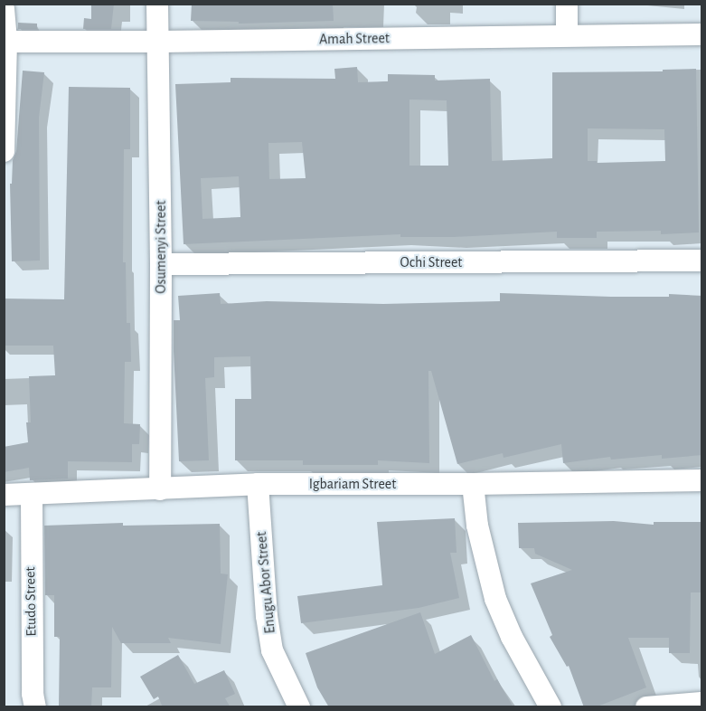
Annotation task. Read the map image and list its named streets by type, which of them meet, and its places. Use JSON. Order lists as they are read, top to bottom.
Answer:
{
  "streets": {
    "street": [
      "Amah Street",
      "Osumenyi Street",
      "Ochi Street",
      "Igbariam Street",
      "Enugu Abor Street",
      "Etudo Street"
    ]
  },
  "crossings": [
    ["Amah Street", "Osumenyi Street"],
    ["Osumenyi Street", "Ochi Street"],
    ["Osumenyi Street", "Igbariam Street"],
    ["Igbariam Street", "Enugu Abor Street"],
    ["Igbariam Street", "Etudo Street"]
  ]
}
